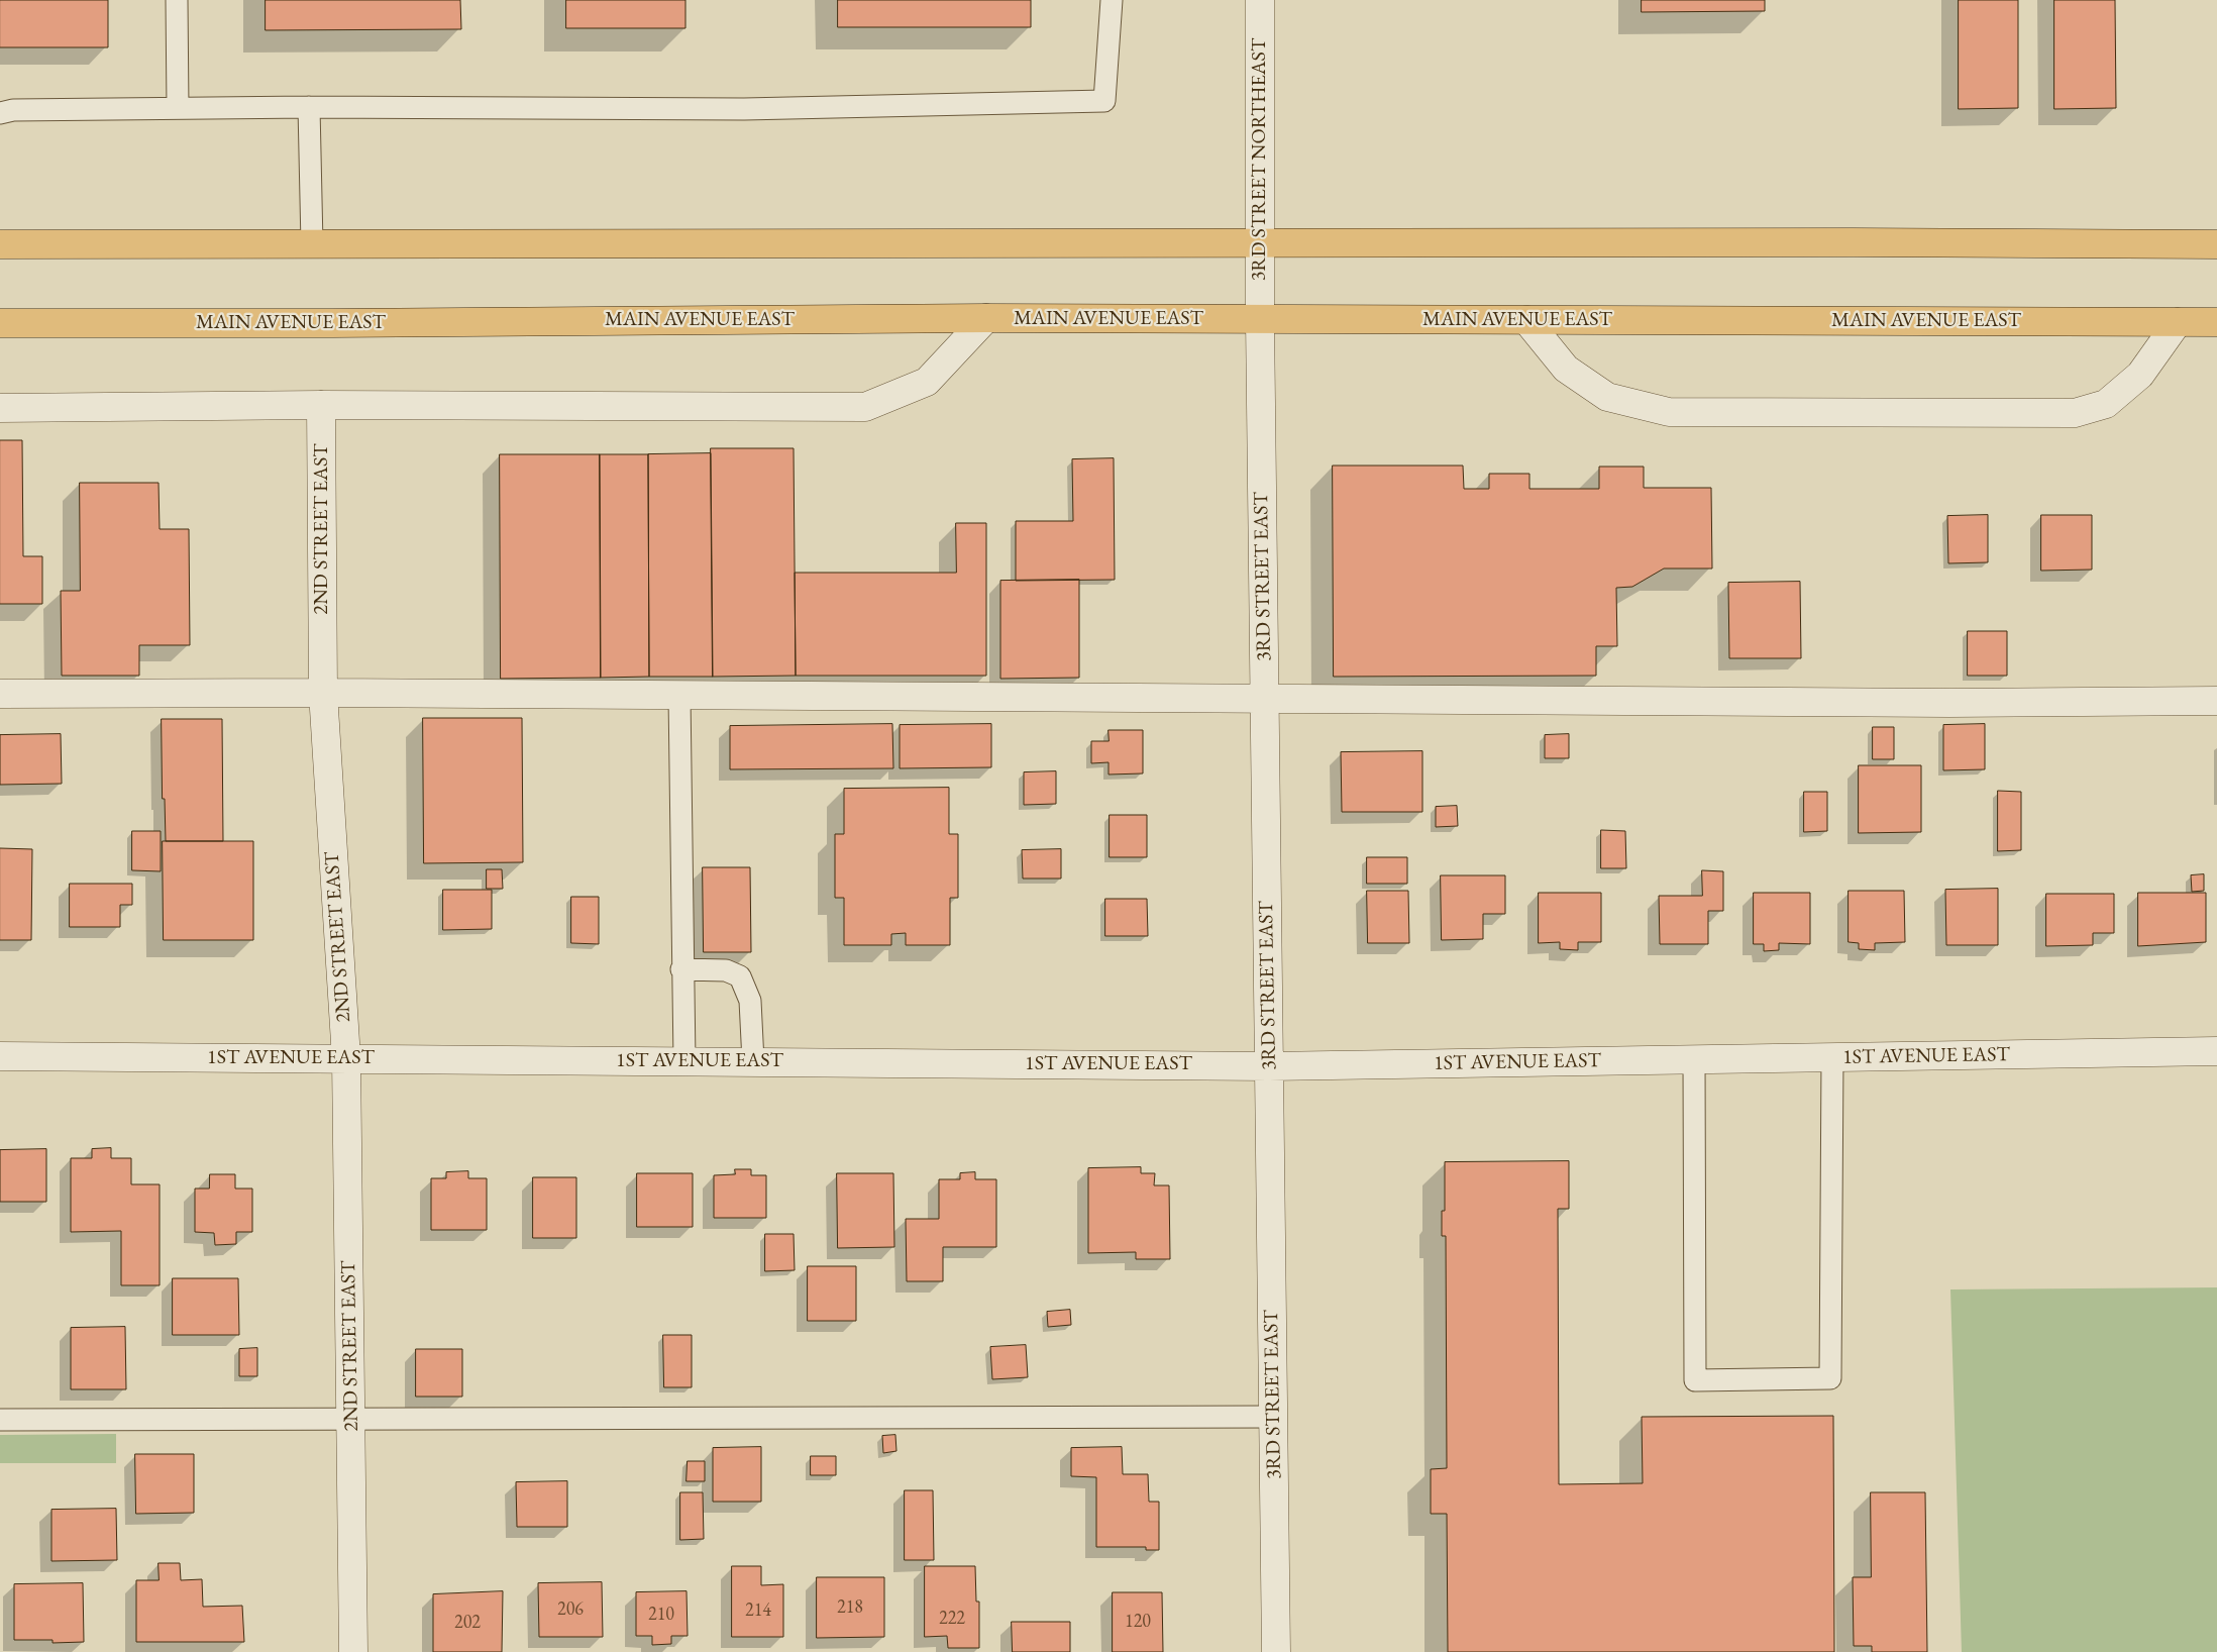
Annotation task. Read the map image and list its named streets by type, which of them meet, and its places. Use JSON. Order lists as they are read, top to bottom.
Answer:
{
  "streets": {
    "main road": ["MAIN AVENUE EAST"],
    "street": [
      "3RD STREET NORTHEAST",
      "2ND STREET EAST",
      "3RD STREET EAST",
      "1ST AVENUE EAST"
    ]
  },
  "crossings": [
    ["3RD STREET NORTHEAST", "MAIN AVENUE EAST"],
    ["3RD STREET NORTHEAST", "3RD STREET EAST"],
    ["MAIN AVENUE EAST", "3RD STREET EAST"],
    ["2ND STREET EAST", "1ST AVENUE EAST"],
    ["3RD STREET EAST", "1ST AVENUE EAST"]
  ],
  "house_numbers": [
    "218",
    "206",
    "214",
    "210",
    "222",
    "120",
    "202"
  ]
}
